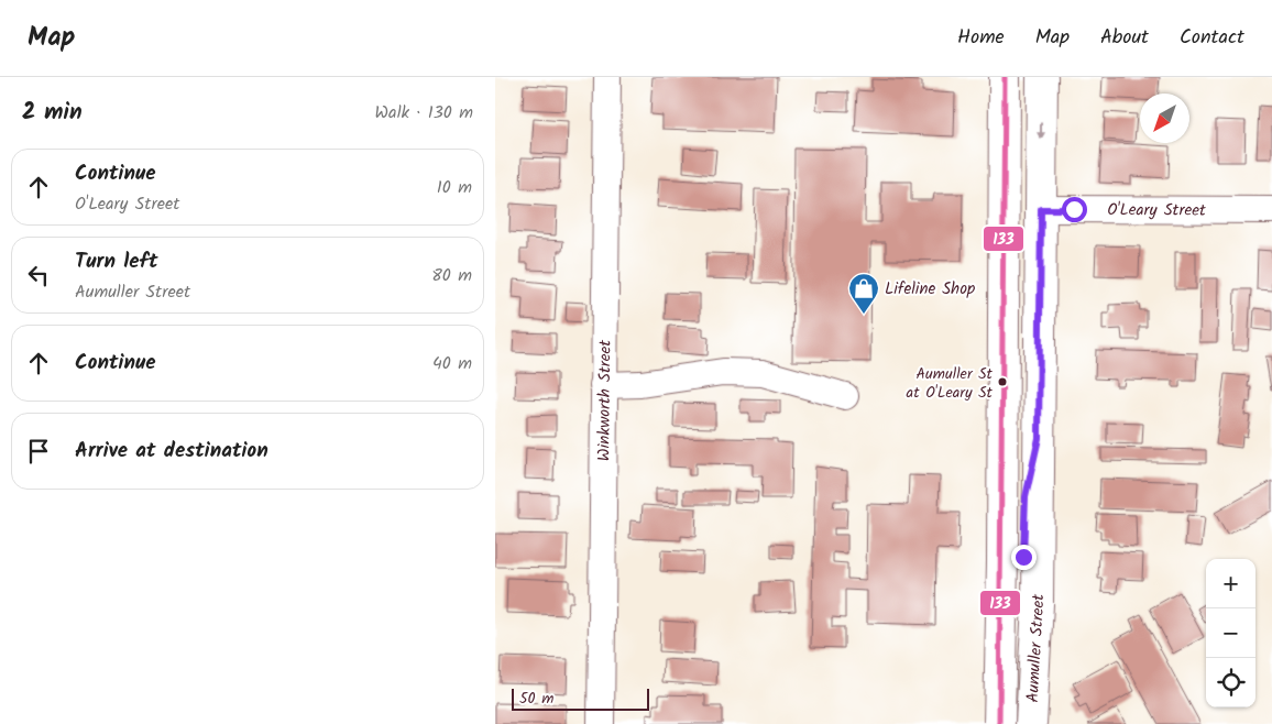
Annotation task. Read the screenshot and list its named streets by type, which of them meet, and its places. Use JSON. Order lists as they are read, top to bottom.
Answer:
{
  "streets": {
    "main road": ["Aumuller Street"],
    "street": ["O'Leary Street", "Winkworth Street"]
  },
  "crossings": [
    ["O'Leary Street", "Aumuller Street"]
  ],
  "places": {
    "shop": ["Lifeline Shop"],
    "other": ["Aumuller St at O'Leary St"]
  },
  "lines": ["transit line 133"],
  "scale_bar": "50 m",
  "north": "bottom left",
  "page": {
    "header": "Map",
    "nav": [
      "Home",
      "Map",
      "About",
      "Contact"
    ],
    "heading": ["2 min", "Walk · 130 m"],
    "list": [
      ["Continue", "O'Leary Street", "10 m"],
      ["Turn left", "Aumuller Street", "80 m"],
      ["Continue", "40 m"],
      "Arrive at destination"
    ],
    "map_buttons": ["+", "−"],
    "scale": "50 m"
  }
}
